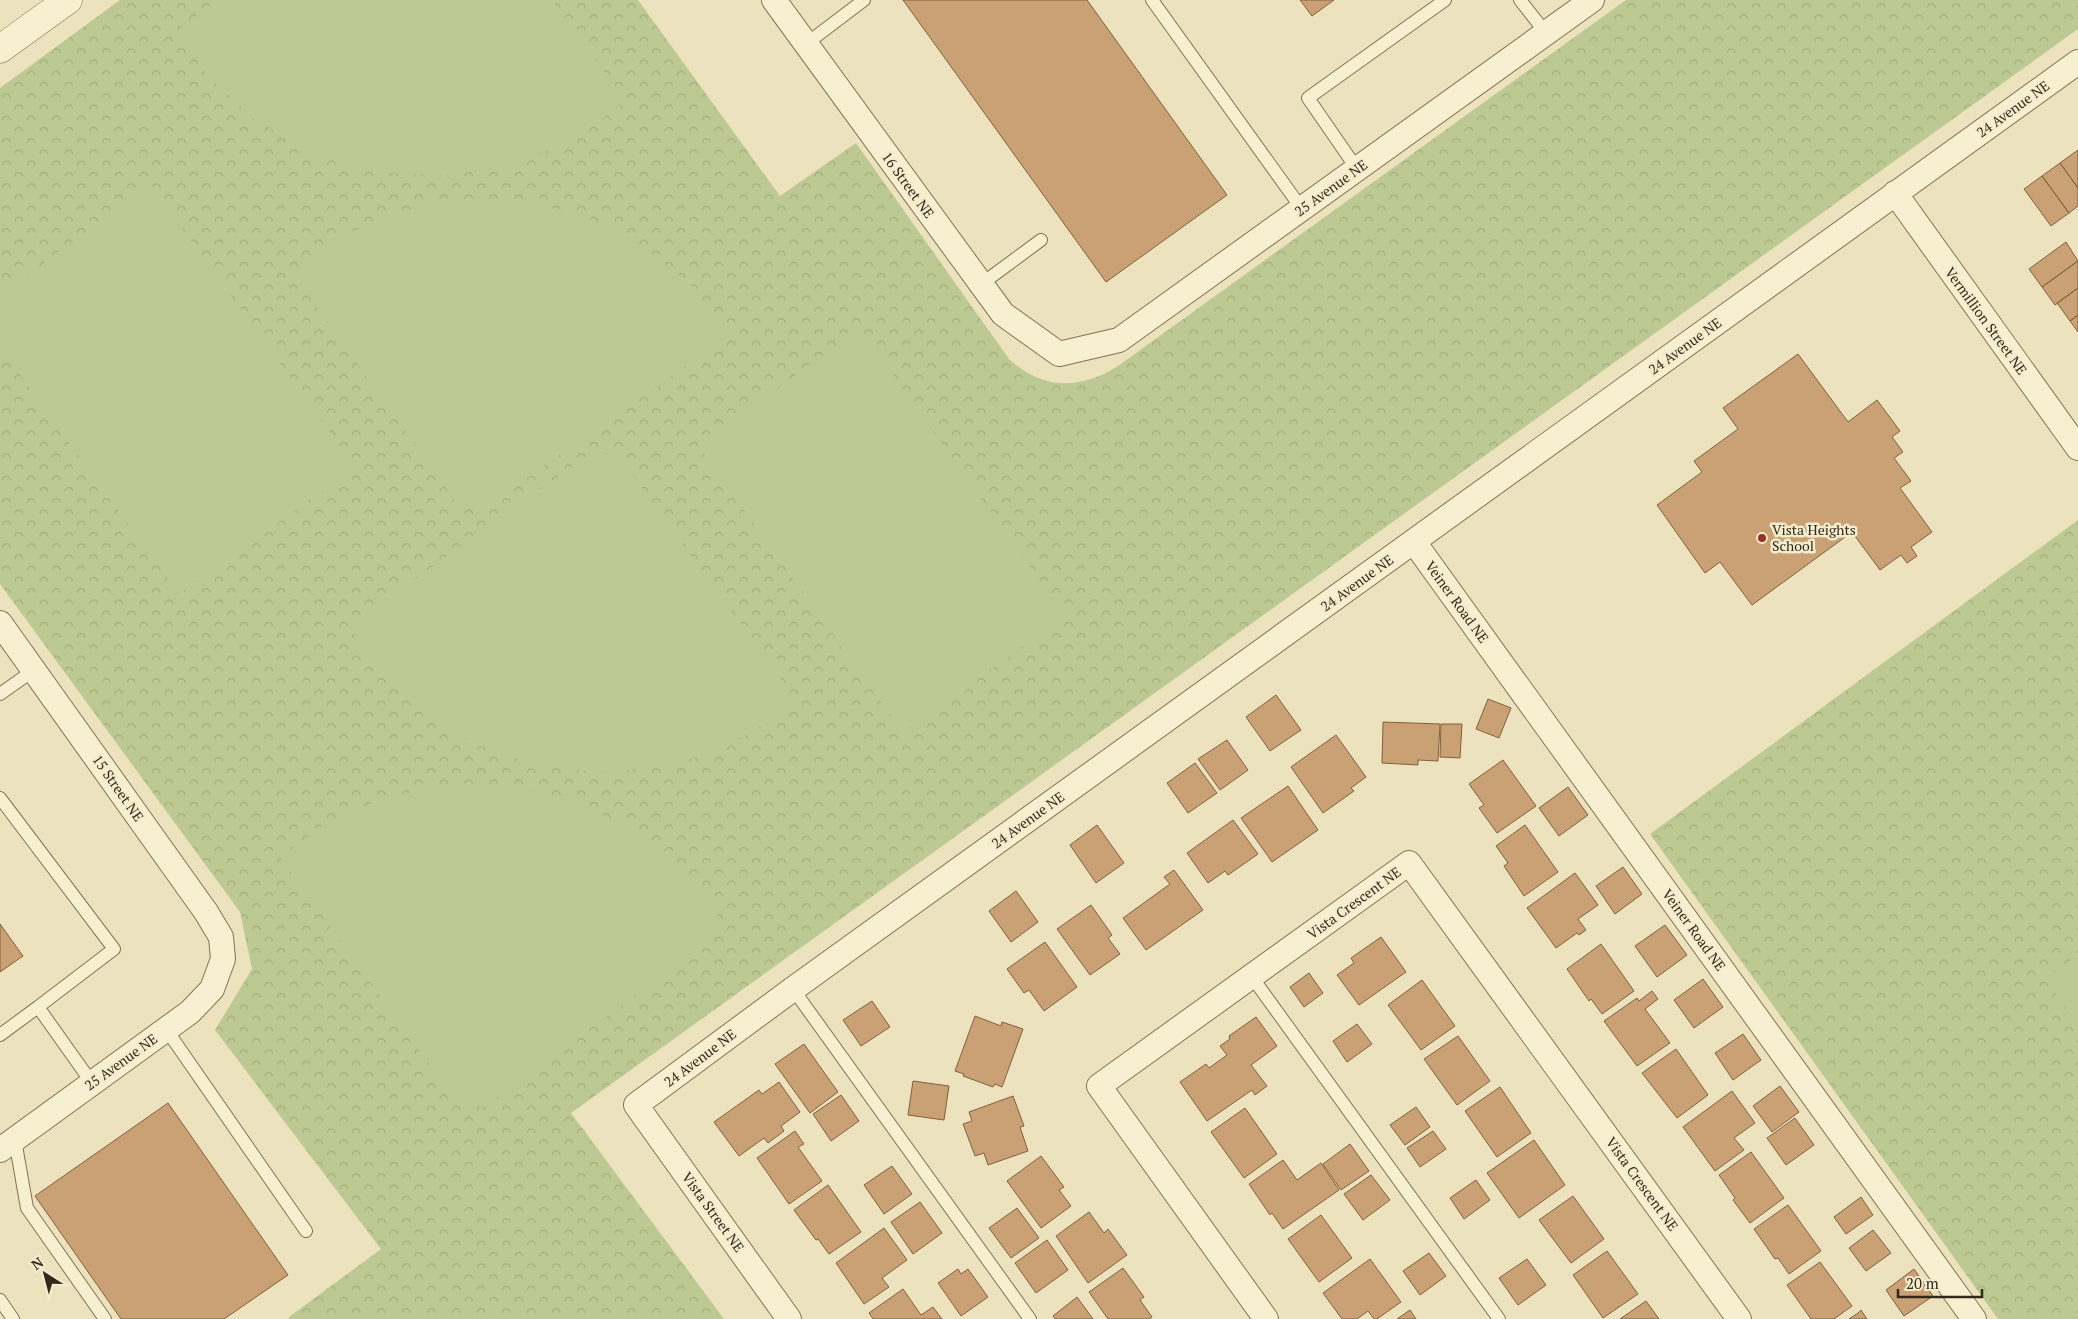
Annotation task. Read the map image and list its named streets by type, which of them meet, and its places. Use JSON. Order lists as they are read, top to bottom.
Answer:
{
  "streets": {
    "street": [
      "24 Avenue NE",
      "16 Street NE",
      "25 Avenue NE",
      "Vermillion Street NE",
      "Veiner Road NE",
      "15 Street NE",
      "Vista Crescent NE",
      "Vista Street NE"
    ]
  },
  "crossings": [
    ["24 Avenue NE", "Vermillion Street NE"],
    ["24 Avenue NE", "Veiner Road NE"],
    ["24 Avenue NE", "Vista Street NE"],
    ["16 Street NE", "25 Avenue NE"],
    ["25 Avenue NE", "15 Street NE"]
  ],
  "places": ["Vista Heights School"],
  "scale_bar": "20 m",
  "north": "top left"
}
